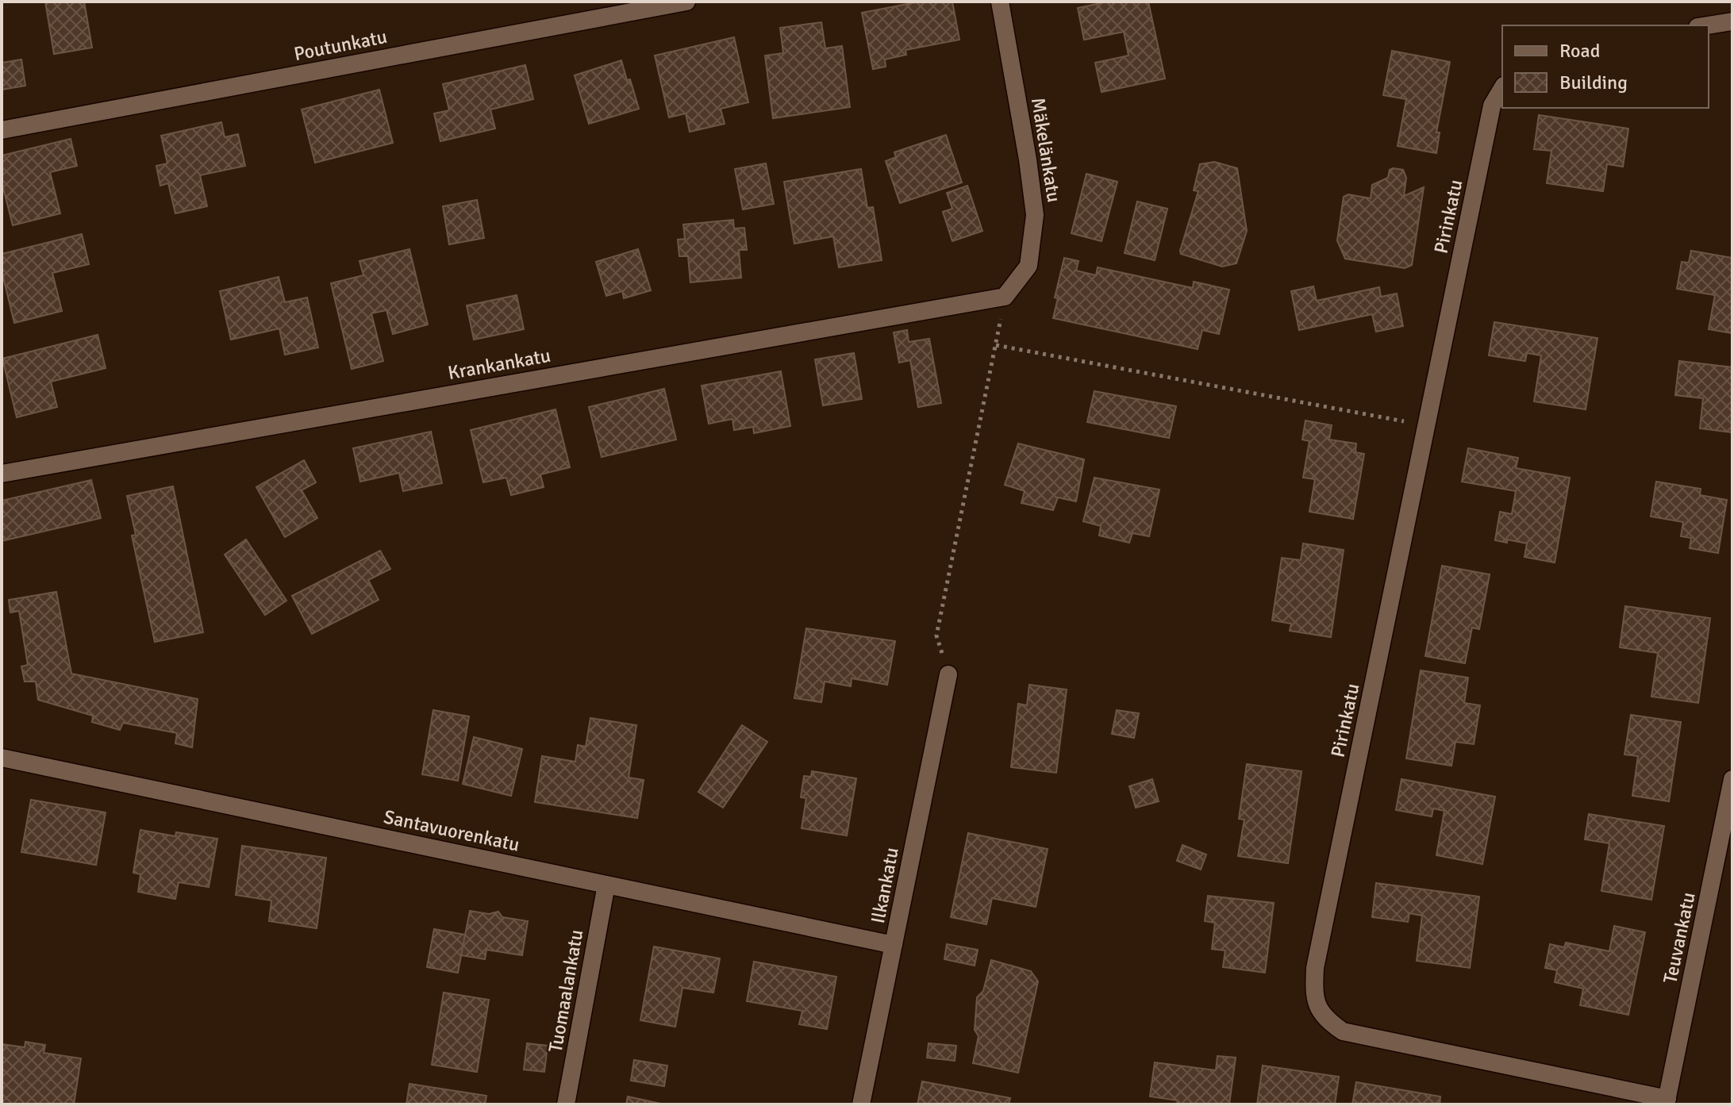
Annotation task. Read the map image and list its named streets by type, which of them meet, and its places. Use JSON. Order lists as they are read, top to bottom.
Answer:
{
  "streets": {
    "street": [
      "Poutunkatu",
      "Mäkelänkatu",
      "Pirinkatu",
      "Krankankatu",
      "Santavuorenkatu",
      "Ilkankatu",
      "Teuvankatu",
      "Tuomaalankatu"
    ]
  },
  "crossings": [
    ["Mäkelänkatu", "Krankankatu"],
    ["Pirinkatu", "Teuvankatu"],
    ["Santavuorenkatu", "Ilkankatu"],
    ["Santavuorenkatu", "Tuomaalankatu"]
  ],
  "legend": ["Road", "Building"]
}
